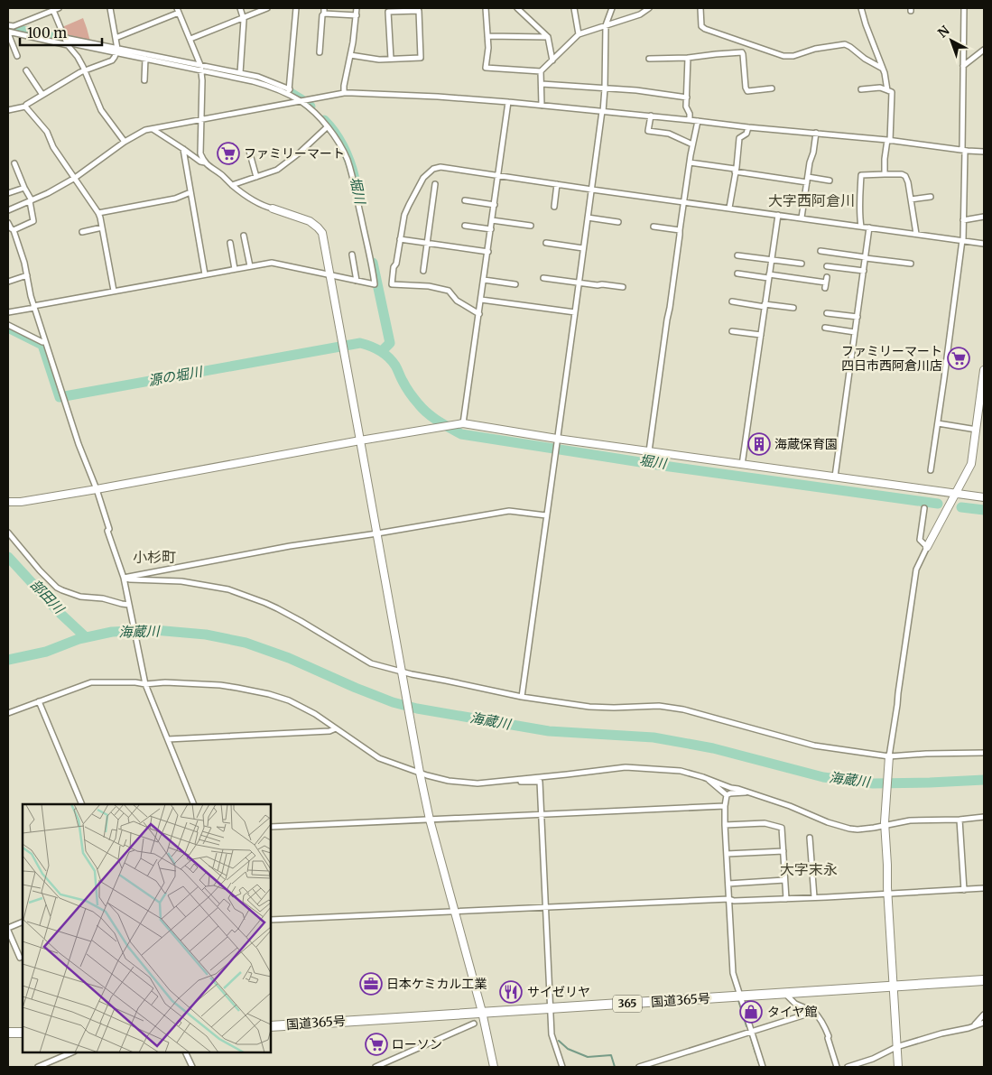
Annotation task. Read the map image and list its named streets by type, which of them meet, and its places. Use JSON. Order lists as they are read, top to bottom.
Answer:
{
  "streets": {
    "highway": ["国道365号", "365"]
  },
  "districts": ["大字西阿倉川", "小杉町", "大字末永"],
  "water": [
    "堀川",
    "源の堀川",
    "部田川",
    "海蔵川"
  ],
  "places": {
    "supermarket": ["ファミリーマート", "ファミリーマート 四日市西阿倉川店", "ローソン"],
    "building": ["海蔵保育園"],
    "office": ["日本ケミカル工業"],
    "restaurant": ["サイゼリヤ"],
    "shop": ["タイヤ館"]
  },
  "scale_bar": "100 m",
  "north": "top left"
}
